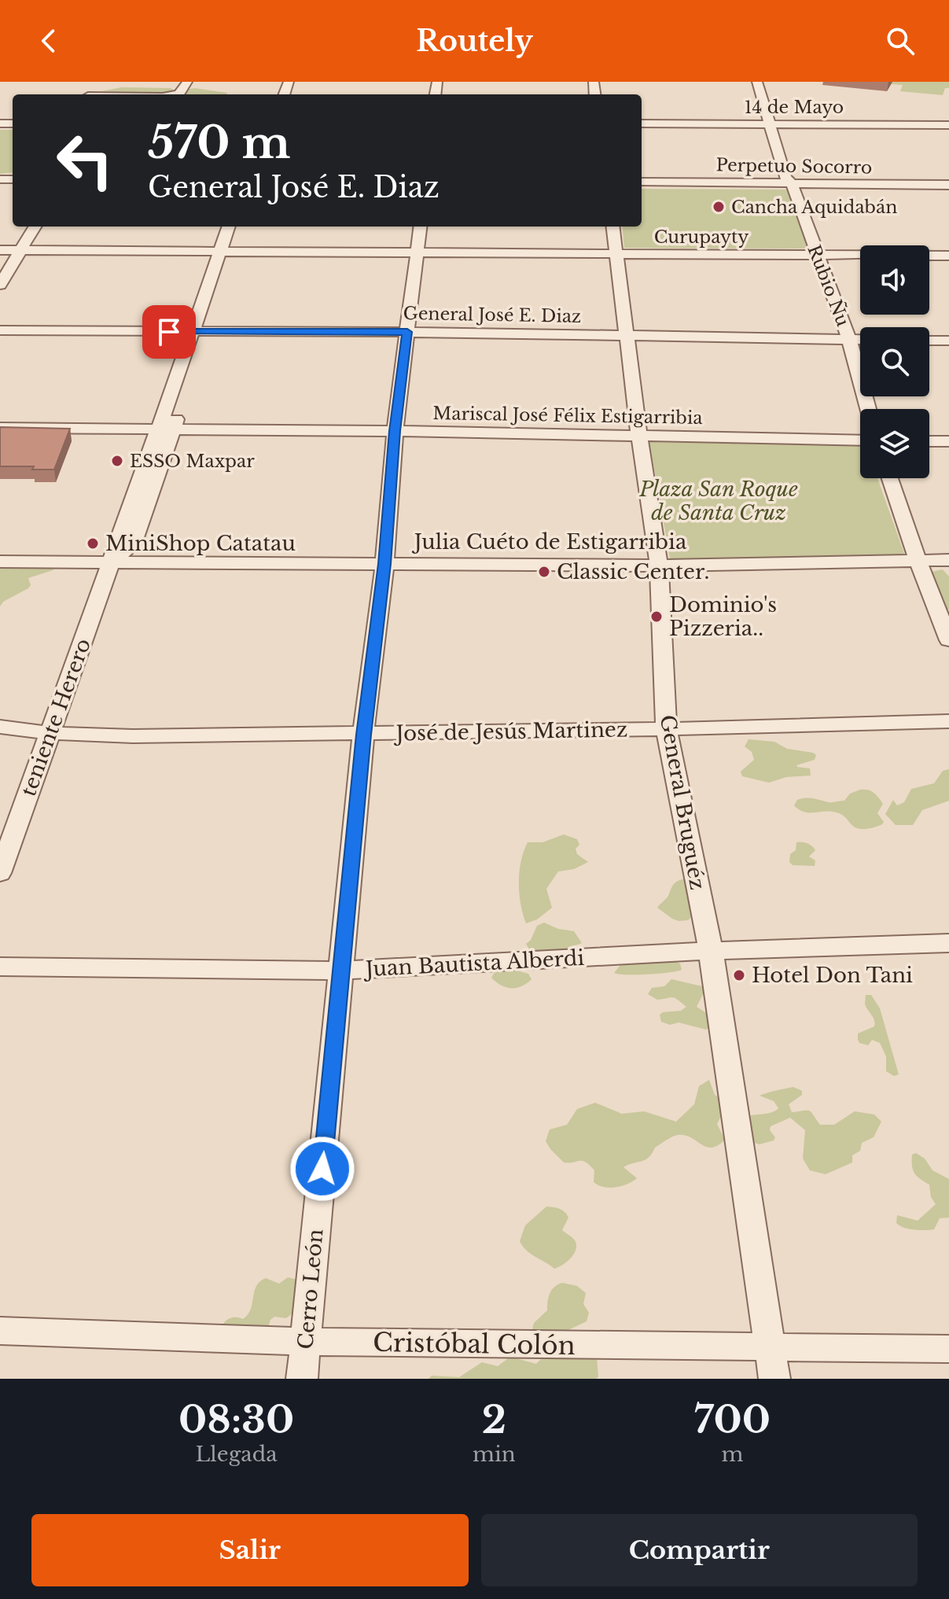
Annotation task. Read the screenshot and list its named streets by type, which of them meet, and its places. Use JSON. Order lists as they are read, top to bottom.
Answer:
{
  "streets": {
    "street": [
      "14 de Mayo",
      "Perpetuo Socorro",
      "Curupayty",
      "Rubio Ñu",
      "General José E. Diaz",
      "Mariscal José Félix Estigarribia",
      "Julia Cuéto de Estigarribia",
      "teniente Herero",
      "José de Jesús Martinez",
      "General Bruguéz",
      "Juan Bautista Alberdi",
      "Cerro León",
      "Cristóbal Colón"
    ]
  },
  "crossings": [
    ["14 de Mayo", "Rubio Ñu"],
    ["Perpetuo Socorro", "Rubio Ñu"],
    ["Curupayty", "Rubio Ñu"],
    ["Curupayty", "General Bruguéz"],
    ["Curupayty", "Cerro León"],
    ["Rubio Ñu", "General José E. Diaz"],
    ["General José E. Diaz", "General Bruguéz"],
    ["General José E. Diaz", "Cerro León"],
    ["Mariscal José Félix Estigarribia", "General Bruguéz"],
    ["Mariscal José Félix Estigarribia", "Cerro León"],
    ["Julia Cuéto de Estigarribia", "teniente Herero"],
    ["Julia Cuéto de Estigarribia", "General Bruguéz"],
    ["Julia Cuéto de Estigarribia", "Cerro León"],
    ["teniente Herero", "José de Jesús Martinez"],
    ["José de Jesús Martinez", "General Bruguéz"],
    ["José de Jesús Martinez", "Cerro León"],
    ["General Bruguéz", "Juan Bautista Alberdi"],
    ["General Bruguéz", "Cristóbal Colón"],
    ["Juan Bautista Alberdi", "Cerro León"],
    ["Cerro León", "Cristóbal Colón"]
  ],
  "parks": ["Plaza San Roque de Santa Cruz"],
  "places": [
    "Cancha Aquidabán",
    "ESSO Maxpar",
    "MiniShop Catatau",
    "Classic Center.",
    "Dominio's Pizzeria..",
    "Hotel Don Tani"
  ],
  "page": {
    "header": "Routely",
    "turn": ["570 m", "General José E. Diaz"],
    "eta": [
      "08:30",
      "Llegada",
      "2",
      "min",
      "700",
      "m"
    ],
    "buttons": ["Salir", "Compartir"]
  }
}
